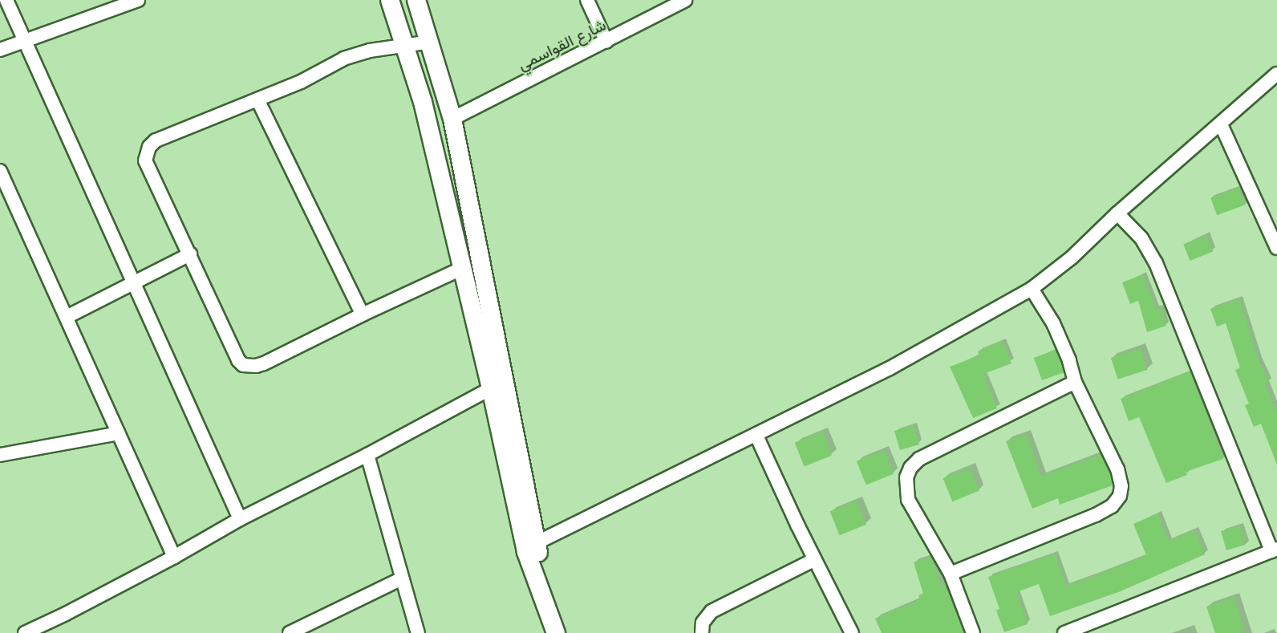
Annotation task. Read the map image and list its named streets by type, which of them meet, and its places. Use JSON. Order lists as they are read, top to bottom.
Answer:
{
  "streets": {
    "street": ["شارع القواسمي"]
  }
}
